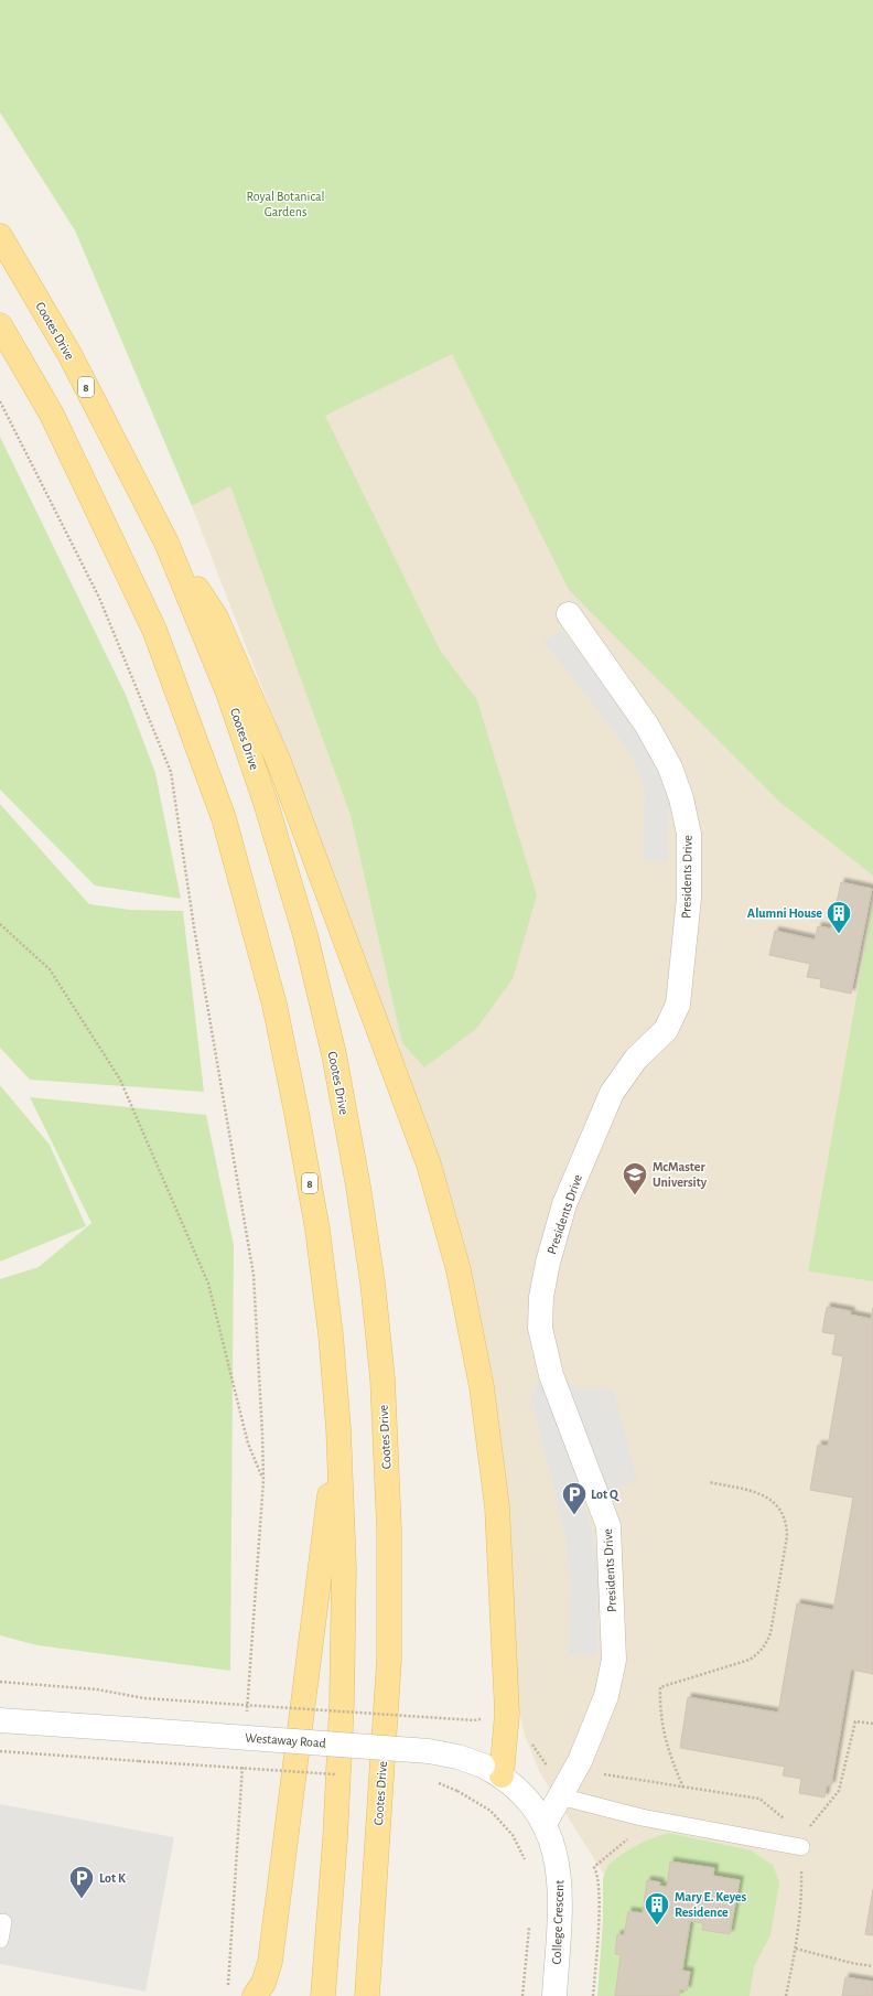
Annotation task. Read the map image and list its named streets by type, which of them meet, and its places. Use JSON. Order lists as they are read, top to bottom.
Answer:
{
  "streets": {
    "main road": ["Cootes Drive", "8"],
    "street": ["Presidents Drive", "Westaway Road", "College Crescent"]
  },
  "crossings": [
    ["Presidents Drive", "Westaway Road"],
    ["Presidents Drive", "College Crescent"],
    ["Westaway Road", "College Crescent"]
  ],
  "parks": ["Royal Botanical Gardens"],
  "places": {
    "building": ["Alumni House", "Mary E. Keyes Residence"],
    "school or university": ["McMaster University"],
    "parking": ["Lot Q", "Lot K"]
  }
}
